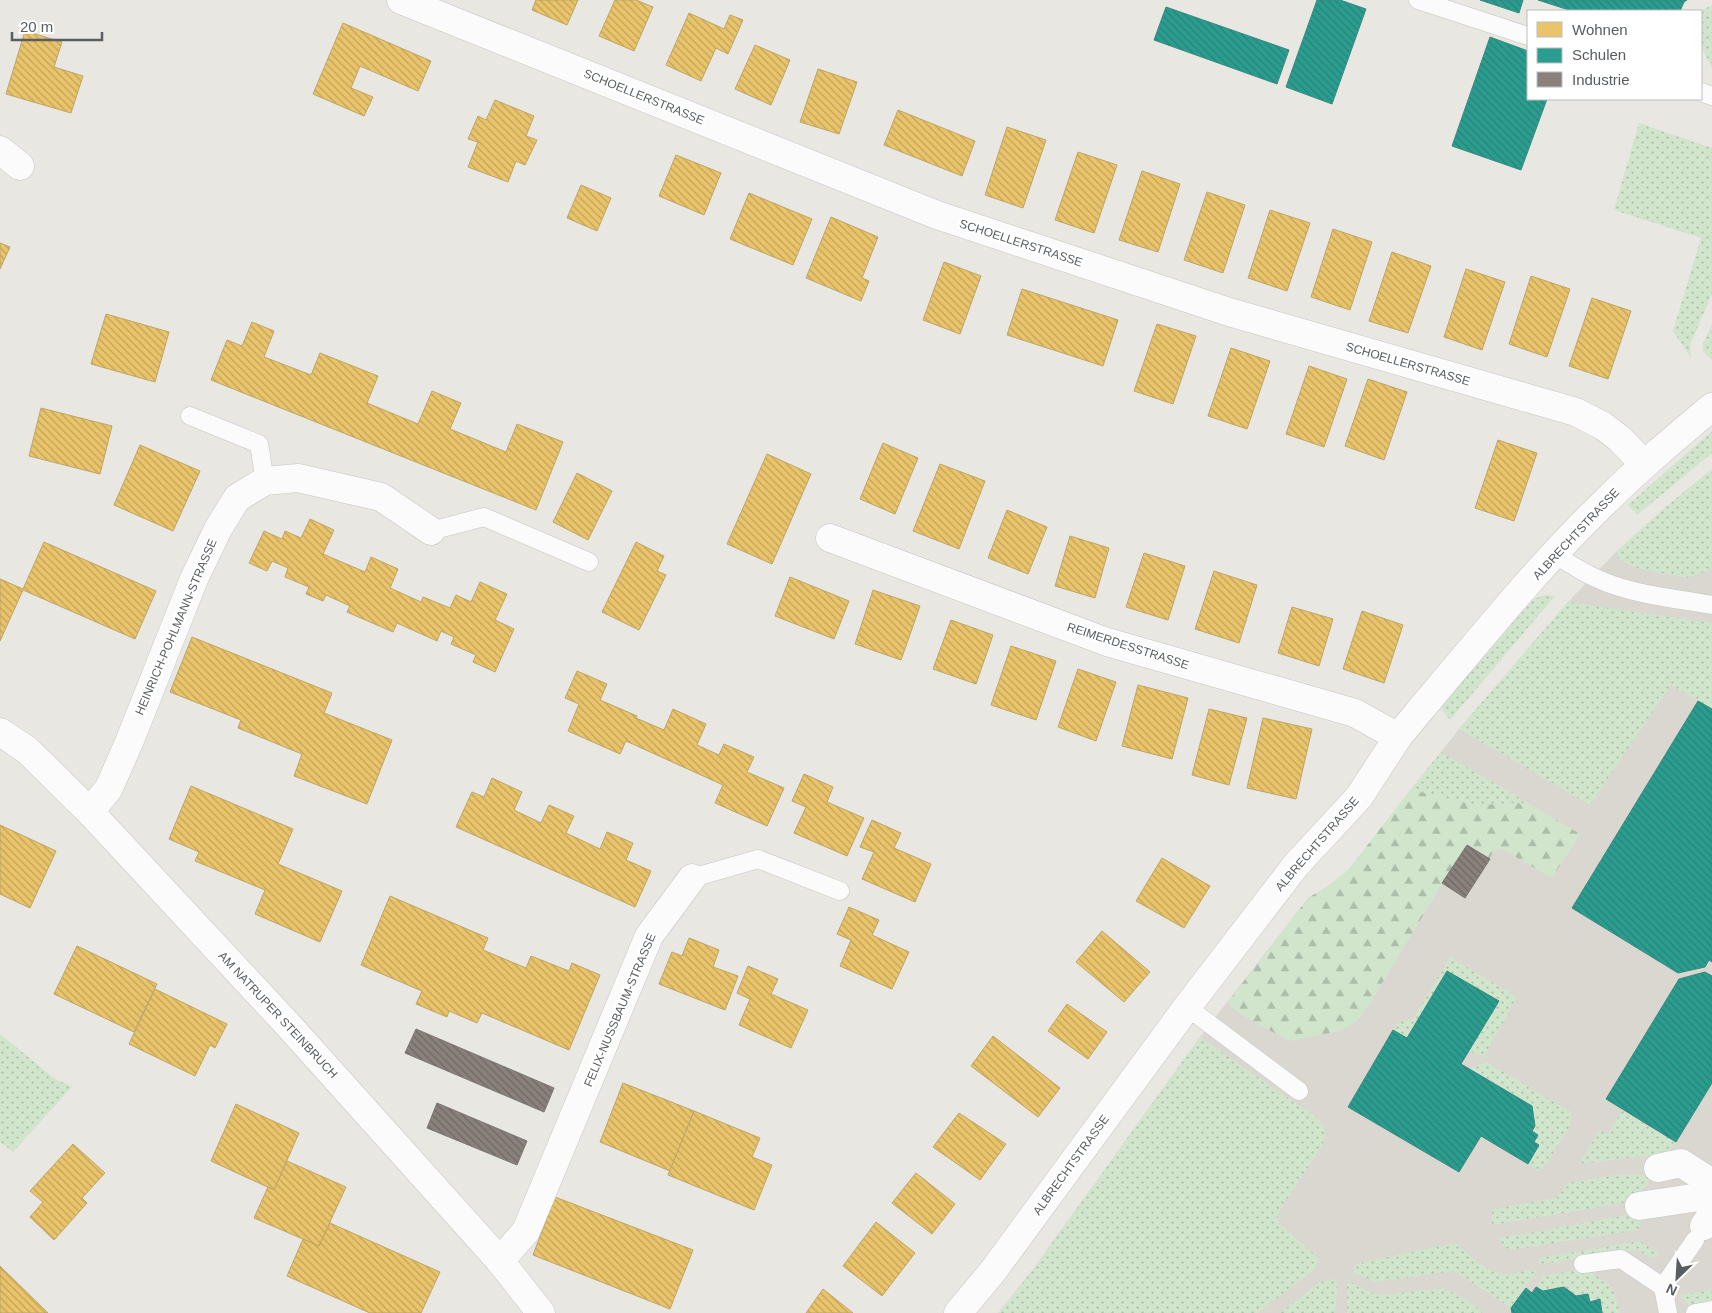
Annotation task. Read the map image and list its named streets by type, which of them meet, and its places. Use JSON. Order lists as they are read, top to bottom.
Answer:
{
  "streets": {
    "street": [
      "SCHOELLERSTRASSE",
      "ALBRECHTSTRASSE",
      "HEINRICH-POHLMANN-STRASSE",
      "REIMERDESSTRASSE",
      "FELIX-NUSSBAUM-STRASSE",
      "AM NATRUPER STEINBRUCH"
    ]
  },
  "crossings": [
    ["SCHOELLERSTRASSE", "ALBRECHTSTRASSE"],
    ["ALBRECHTSTRASSE", "REIMERDESSTRASSE"],
    ["HEINRICH-POHLMANN-STRASSE", "AM NATRUPER STEINBRUCH"],
    ["FELIX-NUSSBAUM-STRASSE", "AM NATRUPER STEINBRUCH"]
  ],
  "legend": ["Wohnen", "Schulen", "Industrie"],
  "scale_bar": "20 m",
  "north": "bottom left"
}
